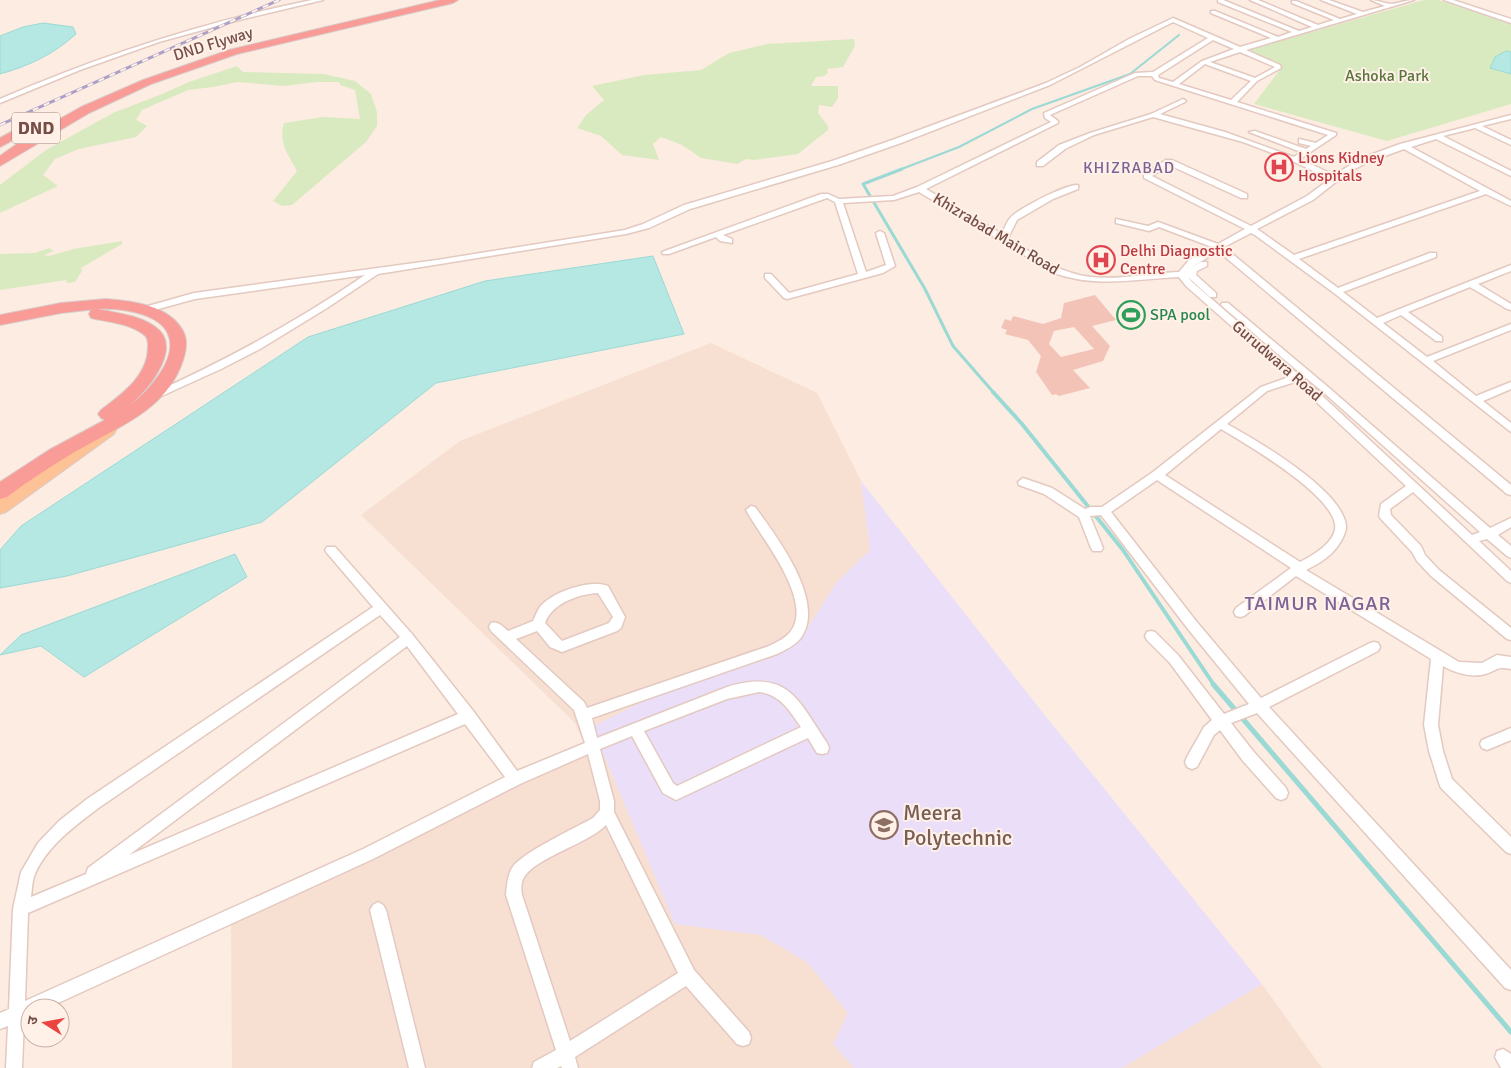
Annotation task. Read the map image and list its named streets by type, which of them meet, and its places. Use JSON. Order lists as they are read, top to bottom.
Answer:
{
  "streets": {
    "highway": ["DND Flyway", "DND"],
    "street": ["Khizrabad Main Road", "Gurudwara Road"]
  },
  "crossings": [
    ["DND Flyway", "DND"],
    ["Khizrabad Main Road", "Gurudwara Road"]
  ],
  "districts": ["KHIZRABAD", "TAIMUR NAGAR"],
  "parks": ["Ashoka Park"],
  "places": {
    "hospital": ["Lions Kidney Hospitals", "Delhi Diagnostic Centre"],
    "sports": ["SPA pool"],
    "school or university": ["Meera Polytechnic"]
  },
  "north": "left"
}
